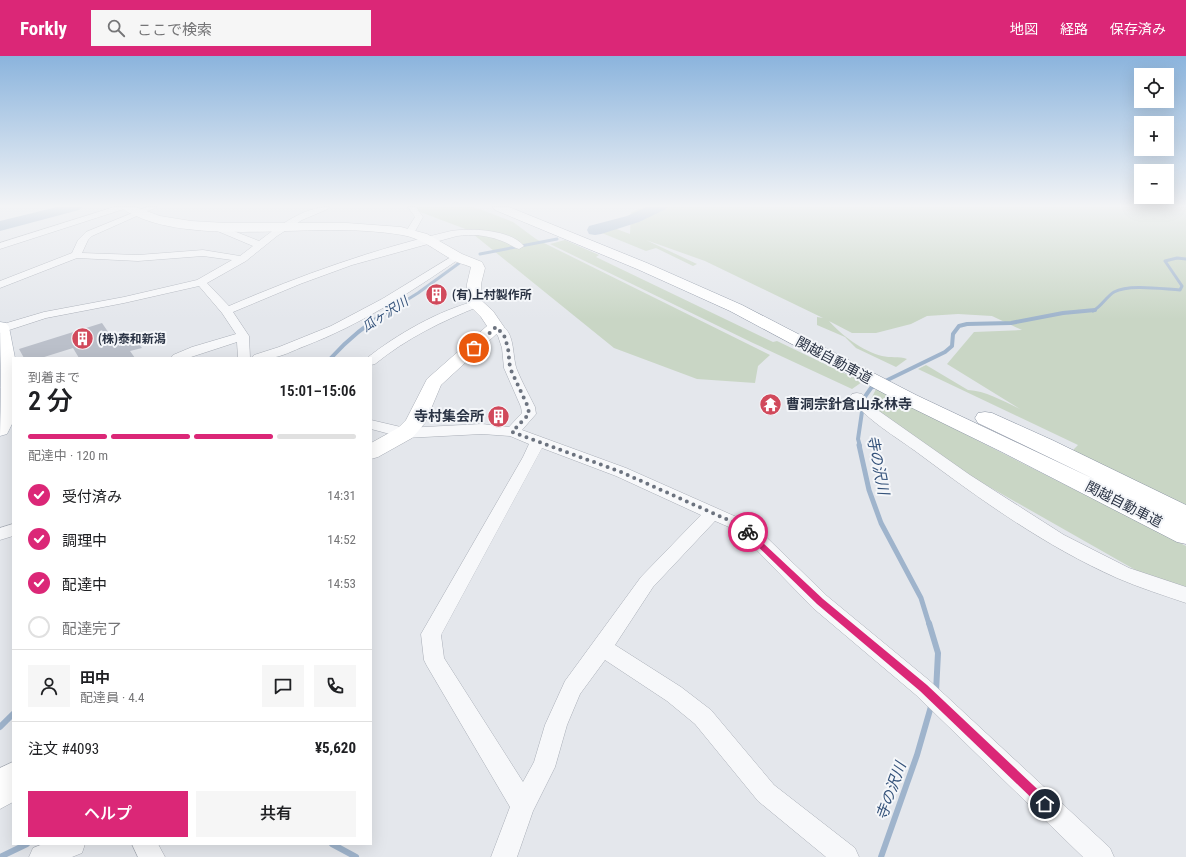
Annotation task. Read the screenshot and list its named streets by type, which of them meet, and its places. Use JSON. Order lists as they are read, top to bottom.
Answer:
{
  "streets": {
    "main road": ["関越自動車道"]
  },
  "water": ["瓜ヶ沢川", "寺の沢川"],
  "places": {
    "building": ["(有)上村製作所", "(株)泰和新潟", "寺村集会所"],
    "temple": ["曹洞宗針倉山永林寺"]
  },
  "page": {
    "header": "Forkly",
    "search": "ここで検索",
    "nav": ["地図", "経路", "保存済み"],
    "map_buttons": ["+", "−"],
    "heading": ["2 分", "到着まで", "15:01–15:06"],
    "panel": [
      "田中",
      "配達員 · 4.4",
      "注文 #4093",
      "¥5,620"
    ],
    "bar": "配達中 · 120 m",
    "list": [
      ["受付済み", "14:31"],
      ["調理中", "14:52"],
      ["配達中", "14:53"],
      "配達完了"
    ],
    "buttons": ["ヘルプ", "共有"]
  }
}
